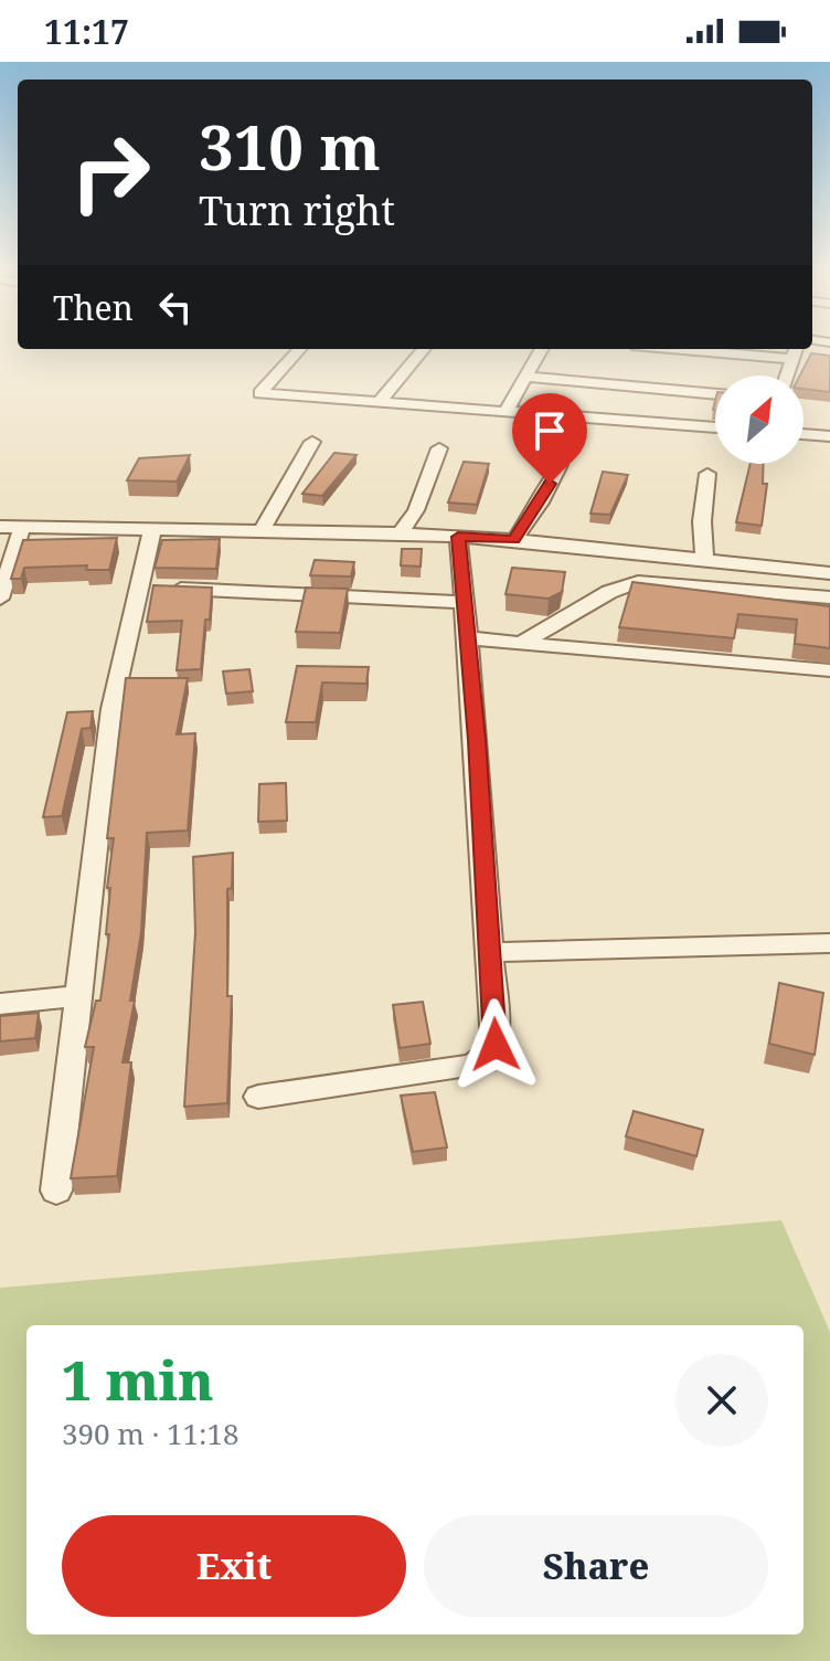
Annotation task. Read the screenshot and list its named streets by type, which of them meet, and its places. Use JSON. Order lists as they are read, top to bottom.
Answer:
{
  "north": "top right",
  "page": {
    "status": "11:17",
    "turn": ["310 m", "Turn right"],
    "then": "Then",
    "heading": ["1 min", "390 m · 11:18"],
    "buttons": ["Exit", "Share"]
  }
}
